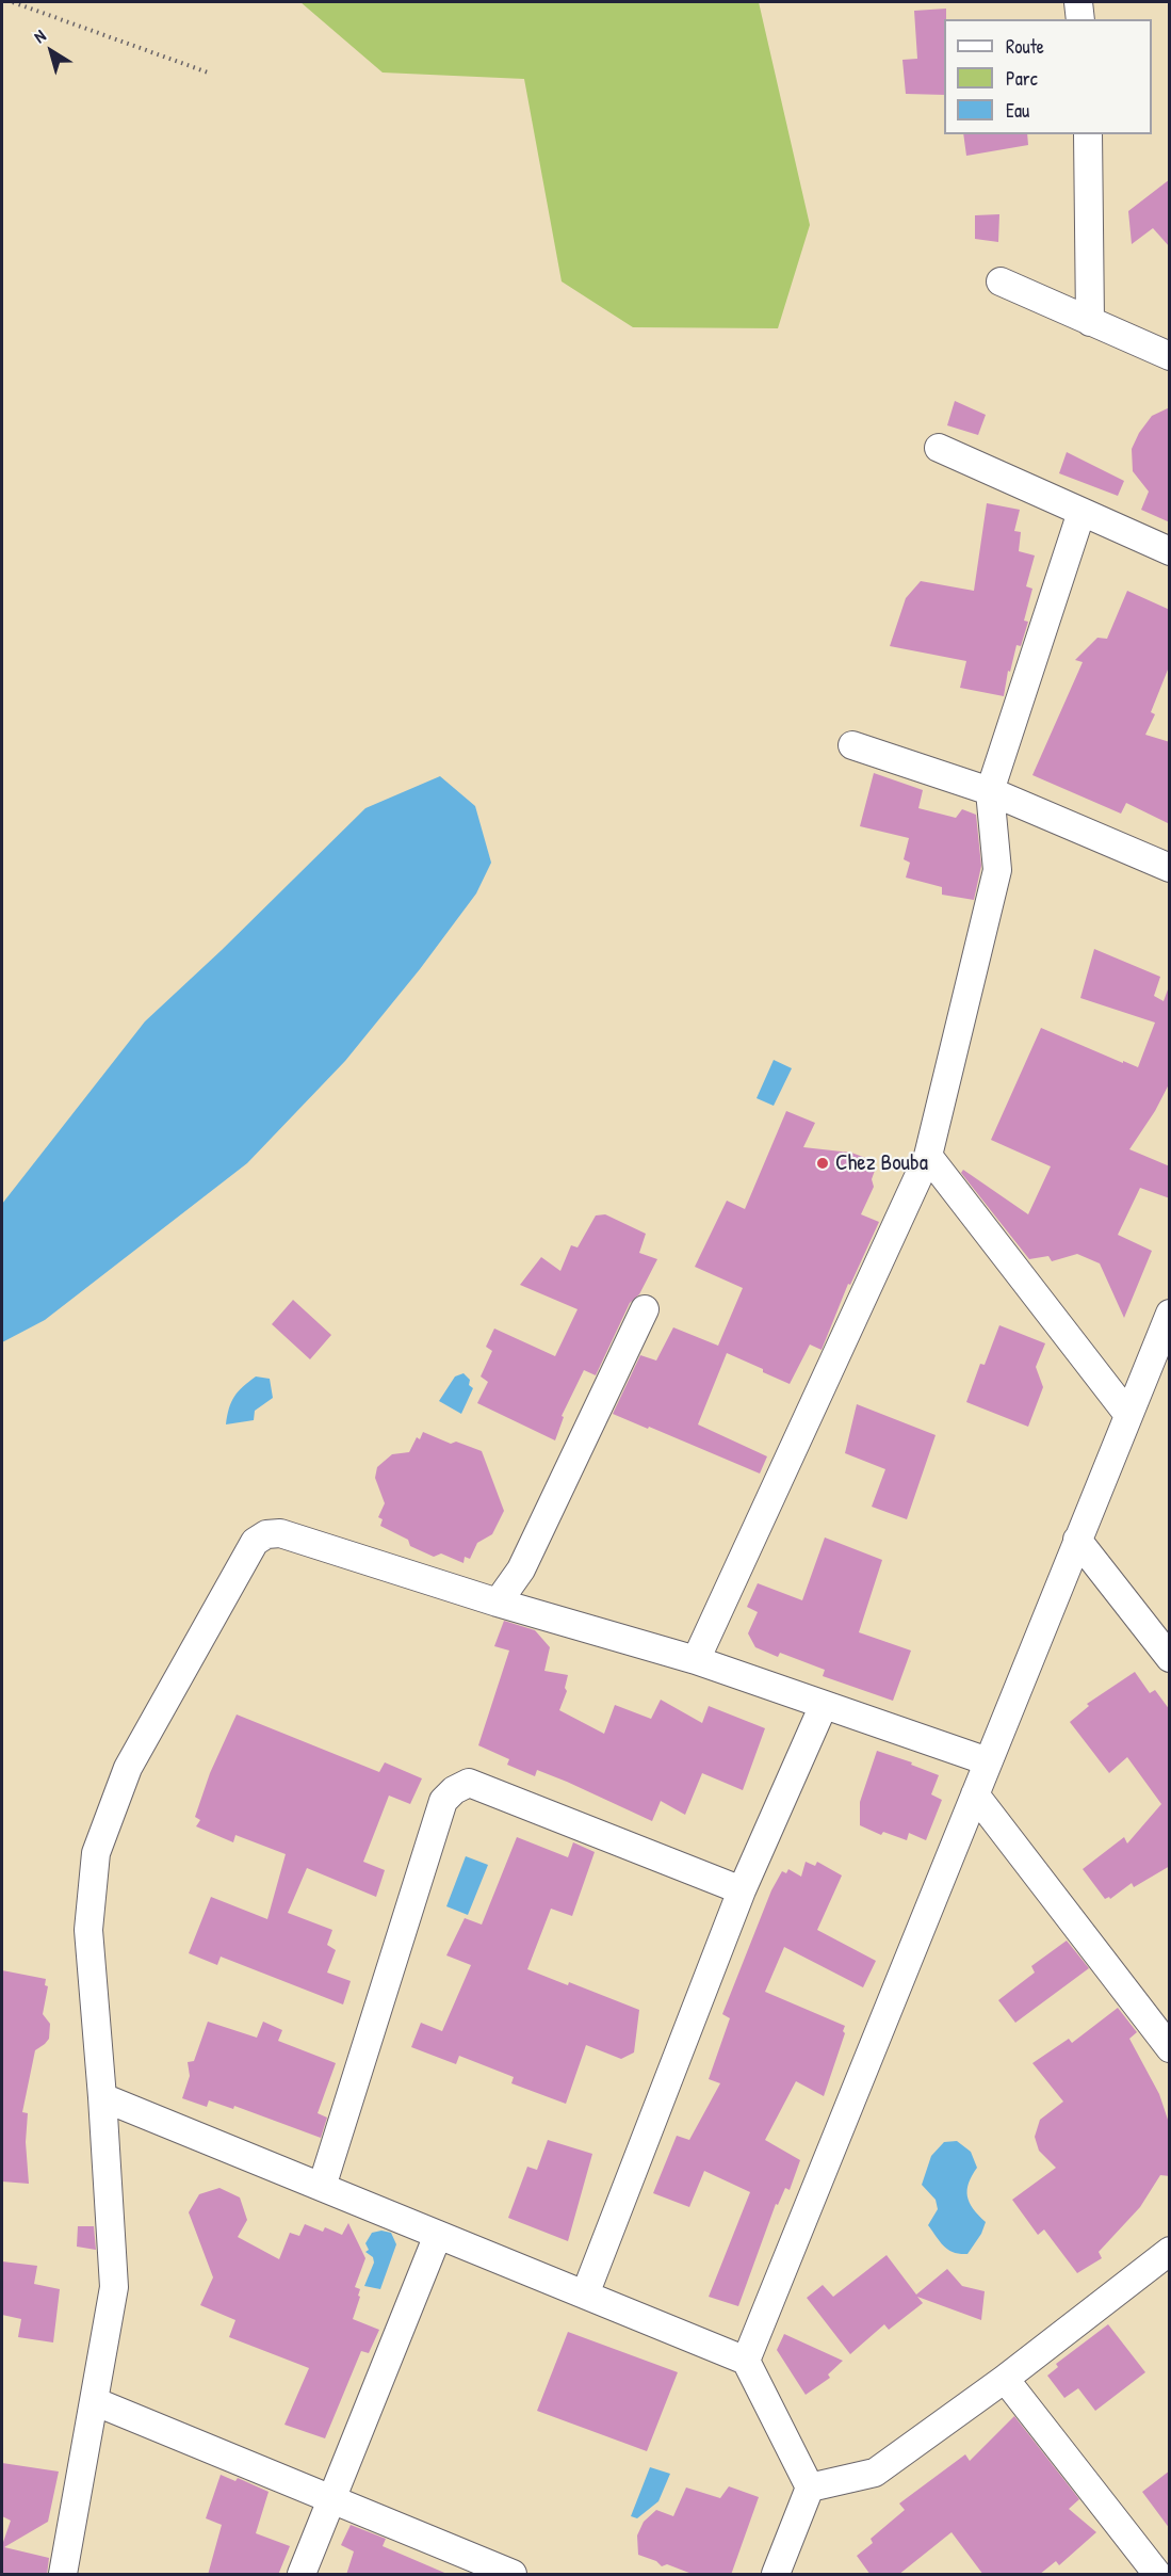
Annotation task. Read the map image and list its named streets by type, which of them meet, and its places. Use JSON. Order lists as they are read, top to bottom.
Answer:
{
  "places": ["Chez Bouba"],
  "legend": ["Route", "Parc", "Eau"],
  "north": "top left"
}
